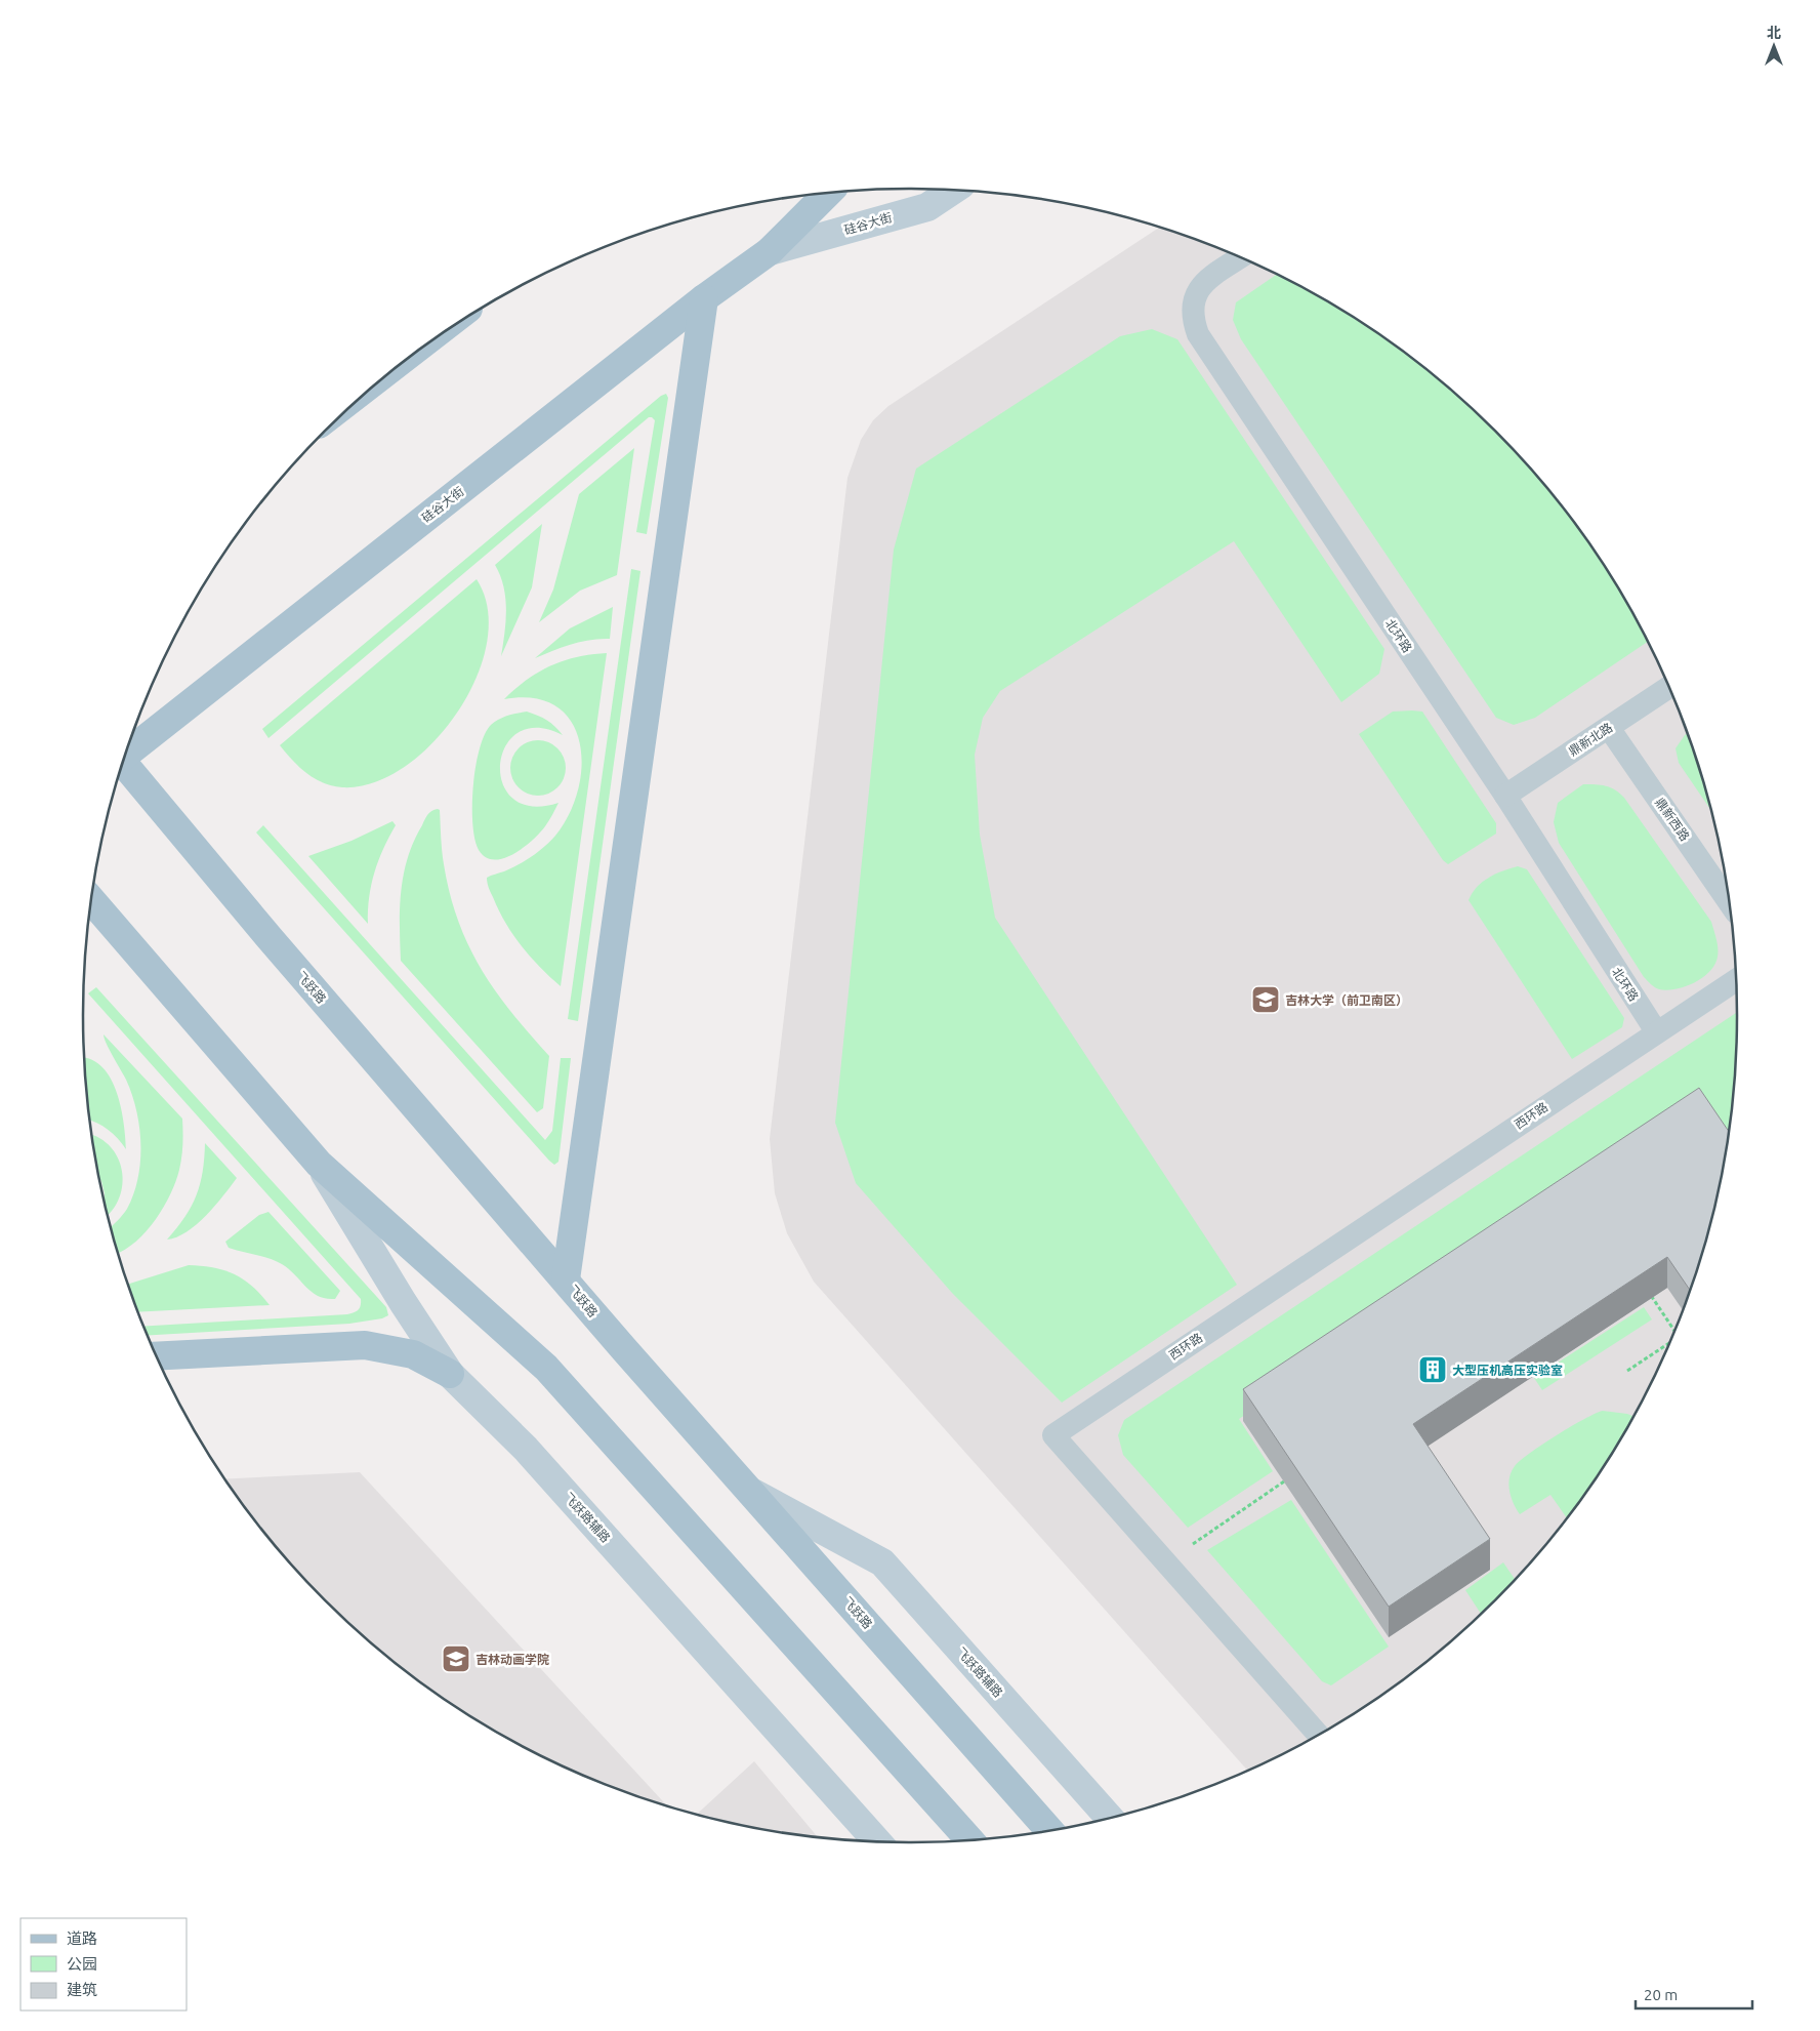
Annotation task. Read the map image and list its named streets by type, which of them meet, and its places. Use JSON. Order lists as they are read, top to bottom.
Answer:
{
  "streets": {
    "main road": ["硅谷大街", "飞跃路"],
    "street": ["飞跃路辅路"],
    "lane": [
      "北环路",
      "鼎新北路",
      "鼎新西路",
      "西环路"
    ]
  },
  "crossings": [
    ["北环路", "鼎新北路"],
    ["北环路", "西环路"],
    ["鼎新北路", "鼎新西路"],
    ["飞跃路", "飞跃路辅路"]
  ],
  "places": {
    "school or university": ["吉林大学（前卫南区）", "吉林动画学院"],
    "building": ["大型压机高压实验室"]
  },
  "legend": ["道路", "公园", "建筑"],
  "scale_bar": "20 m",
  "north": "top"
}
